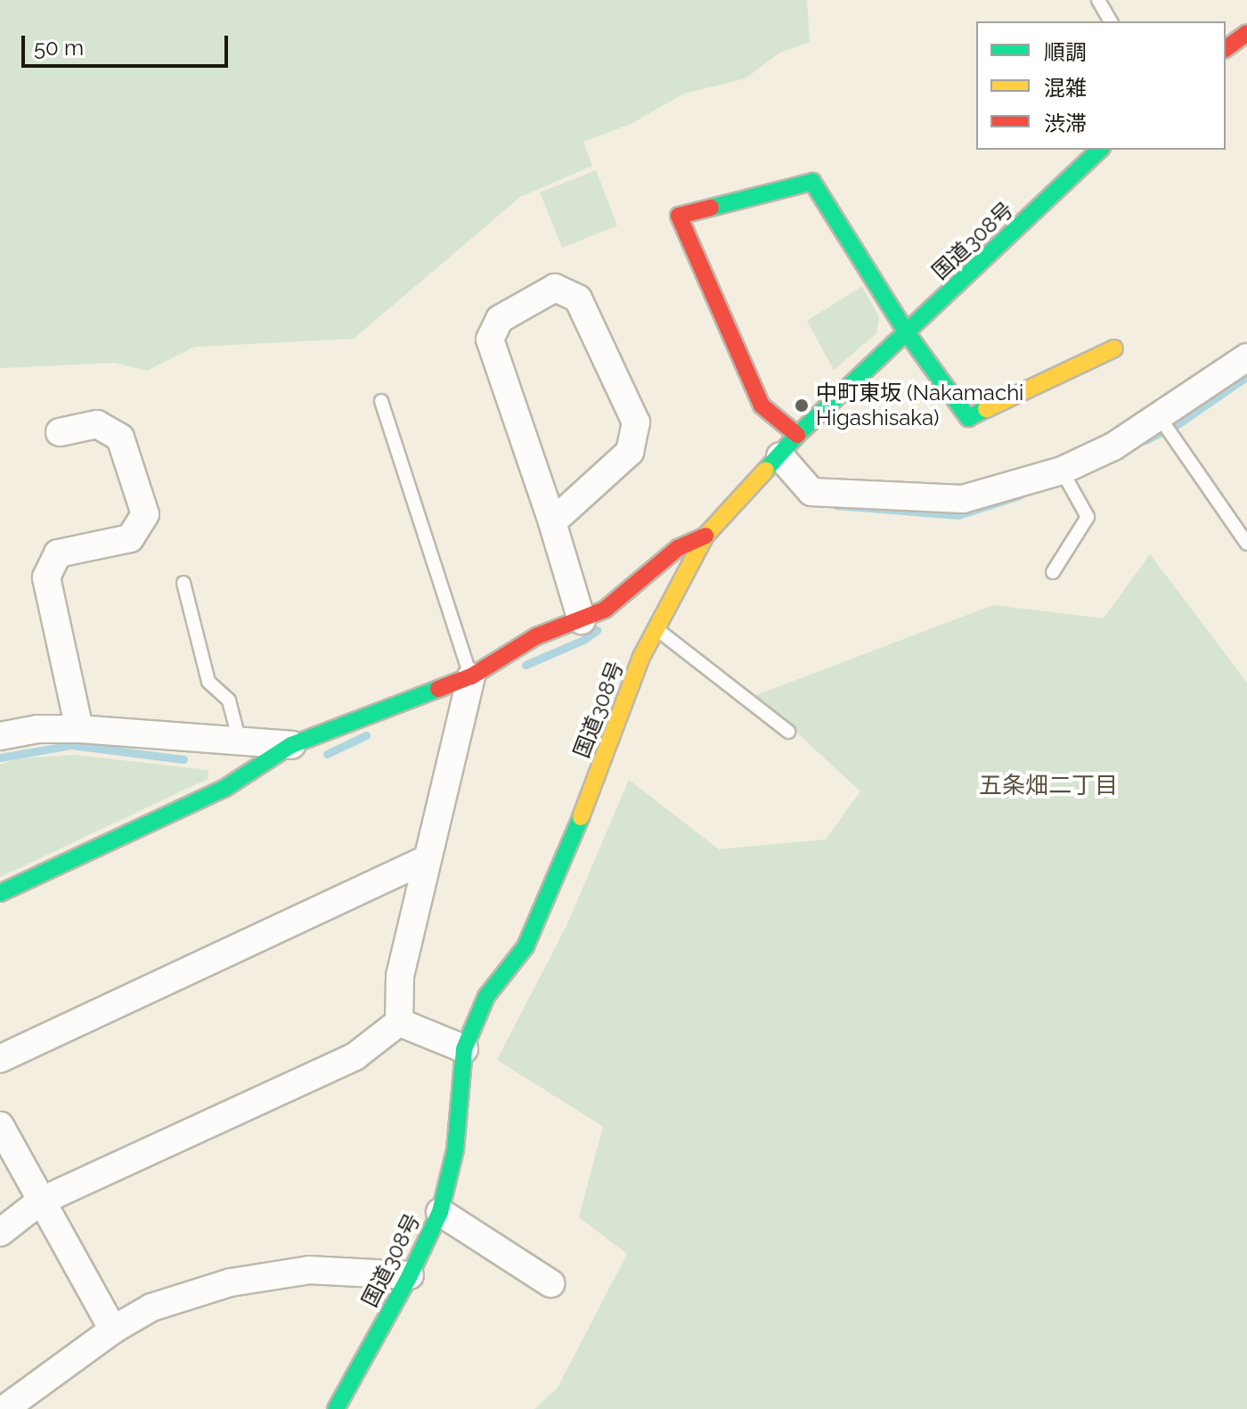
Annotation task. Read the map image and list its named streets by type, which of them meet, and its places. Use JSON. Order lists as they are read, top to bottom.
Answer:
{
  "streets": {
    "main road": ["国道308号"]
  },
  "districts": ["五条畑二丁目"],
  "places": ["中町東坂 (Nakamachi Higashisaka)"],
  "legend": ["順調", "混雑", "渋滞"],
  "scale_bar": "50 m"
}
